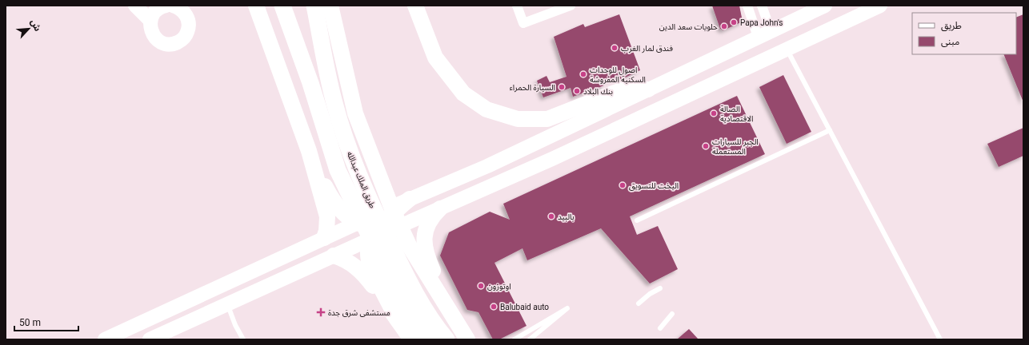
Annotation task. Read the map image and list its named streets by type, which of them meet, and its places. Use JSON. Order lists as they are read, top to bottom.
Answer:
{
  "streets": {
    "highway": ["طريق الملك عبدالله"]
  },
  "places": {
    "other": [
      "Papa John's",
      "حلويات سعد الدين",
      "فندق لمار الغرب",
      "اصول للوحدات السكنية المفروشة",
      "السيارة الحمراء",
      "بنك البلاد",
      "الصالة الاقتصادية",
      "الجبر للسيارات المستعملة",
      "اليخت للتسويق",
      "بالبيد",
      "اوتوزون",
      "Balubaid auto"
    ],
    "health": ["مستشفى شرق جدة"]
  },
  "legend": ["طريق", "مبنى"],
  "scale_bar": "50 m",
  "north": "top right"
}
